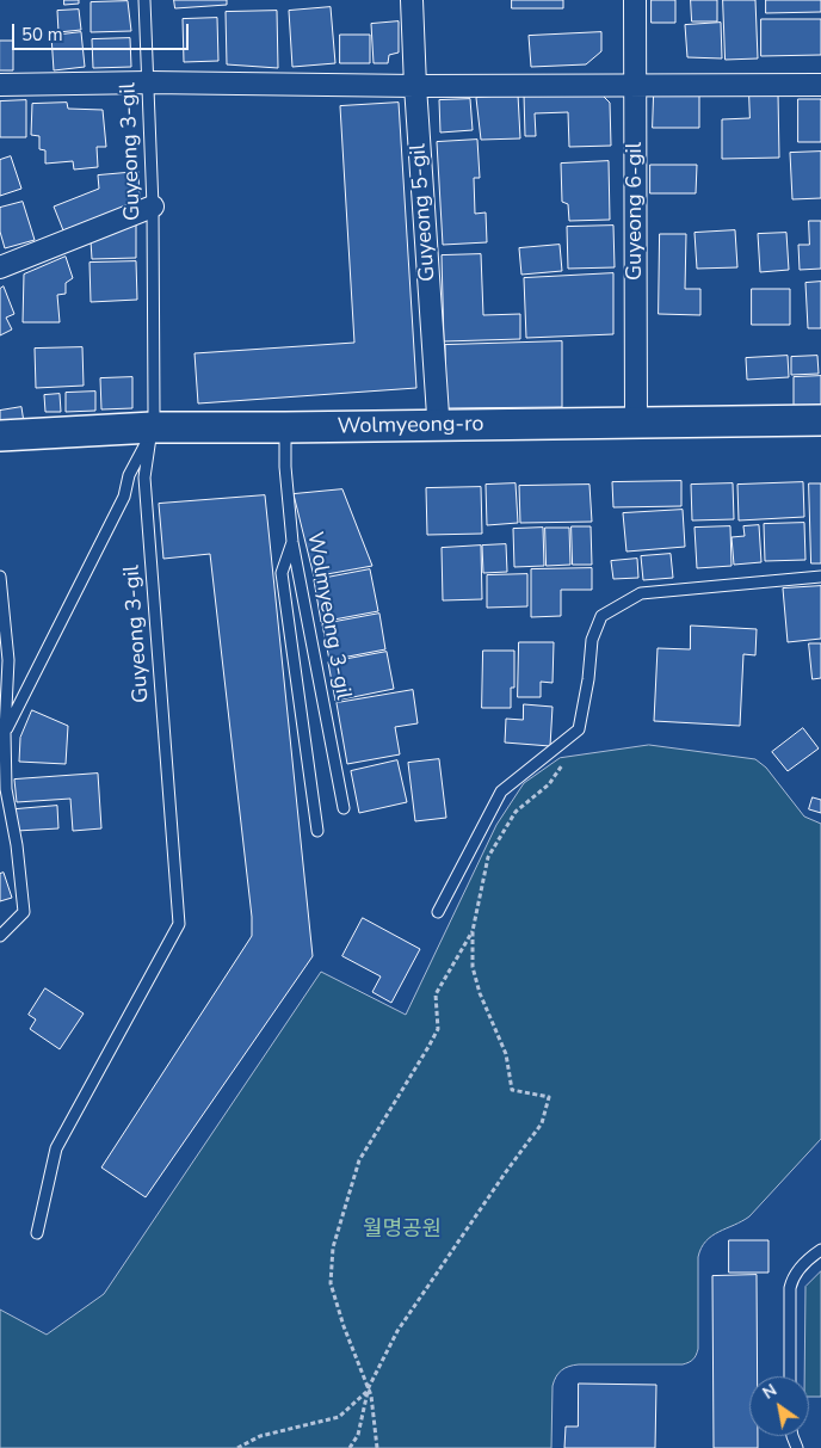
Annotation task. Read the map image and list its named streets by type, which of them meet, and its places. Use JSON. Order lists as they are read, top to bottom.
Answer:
{
  "streets": {
    "street": ["Guyeong 6-gil", "Guyeong 5-gil", "Wolmyeong-ro"],
    "lane": ["Guyeong 3-gil", "Wolmyeong 3-gil"]
  },
  "crossings": [
    ["Guyeong 3-gil", "Wolmyeong-ro"],
    ["Guyeong 6-gil", "Wolmyeong-ro"],
    ["Guyeong 5-gil", "Wolmyeong-ro"],
    ["Wolmyeong-ro", "Wolmyeong 3-gil"]
  ],
  "parks": ["월명공원"],
  "scale_bar": "50 m",
  "north": "top left"
}
